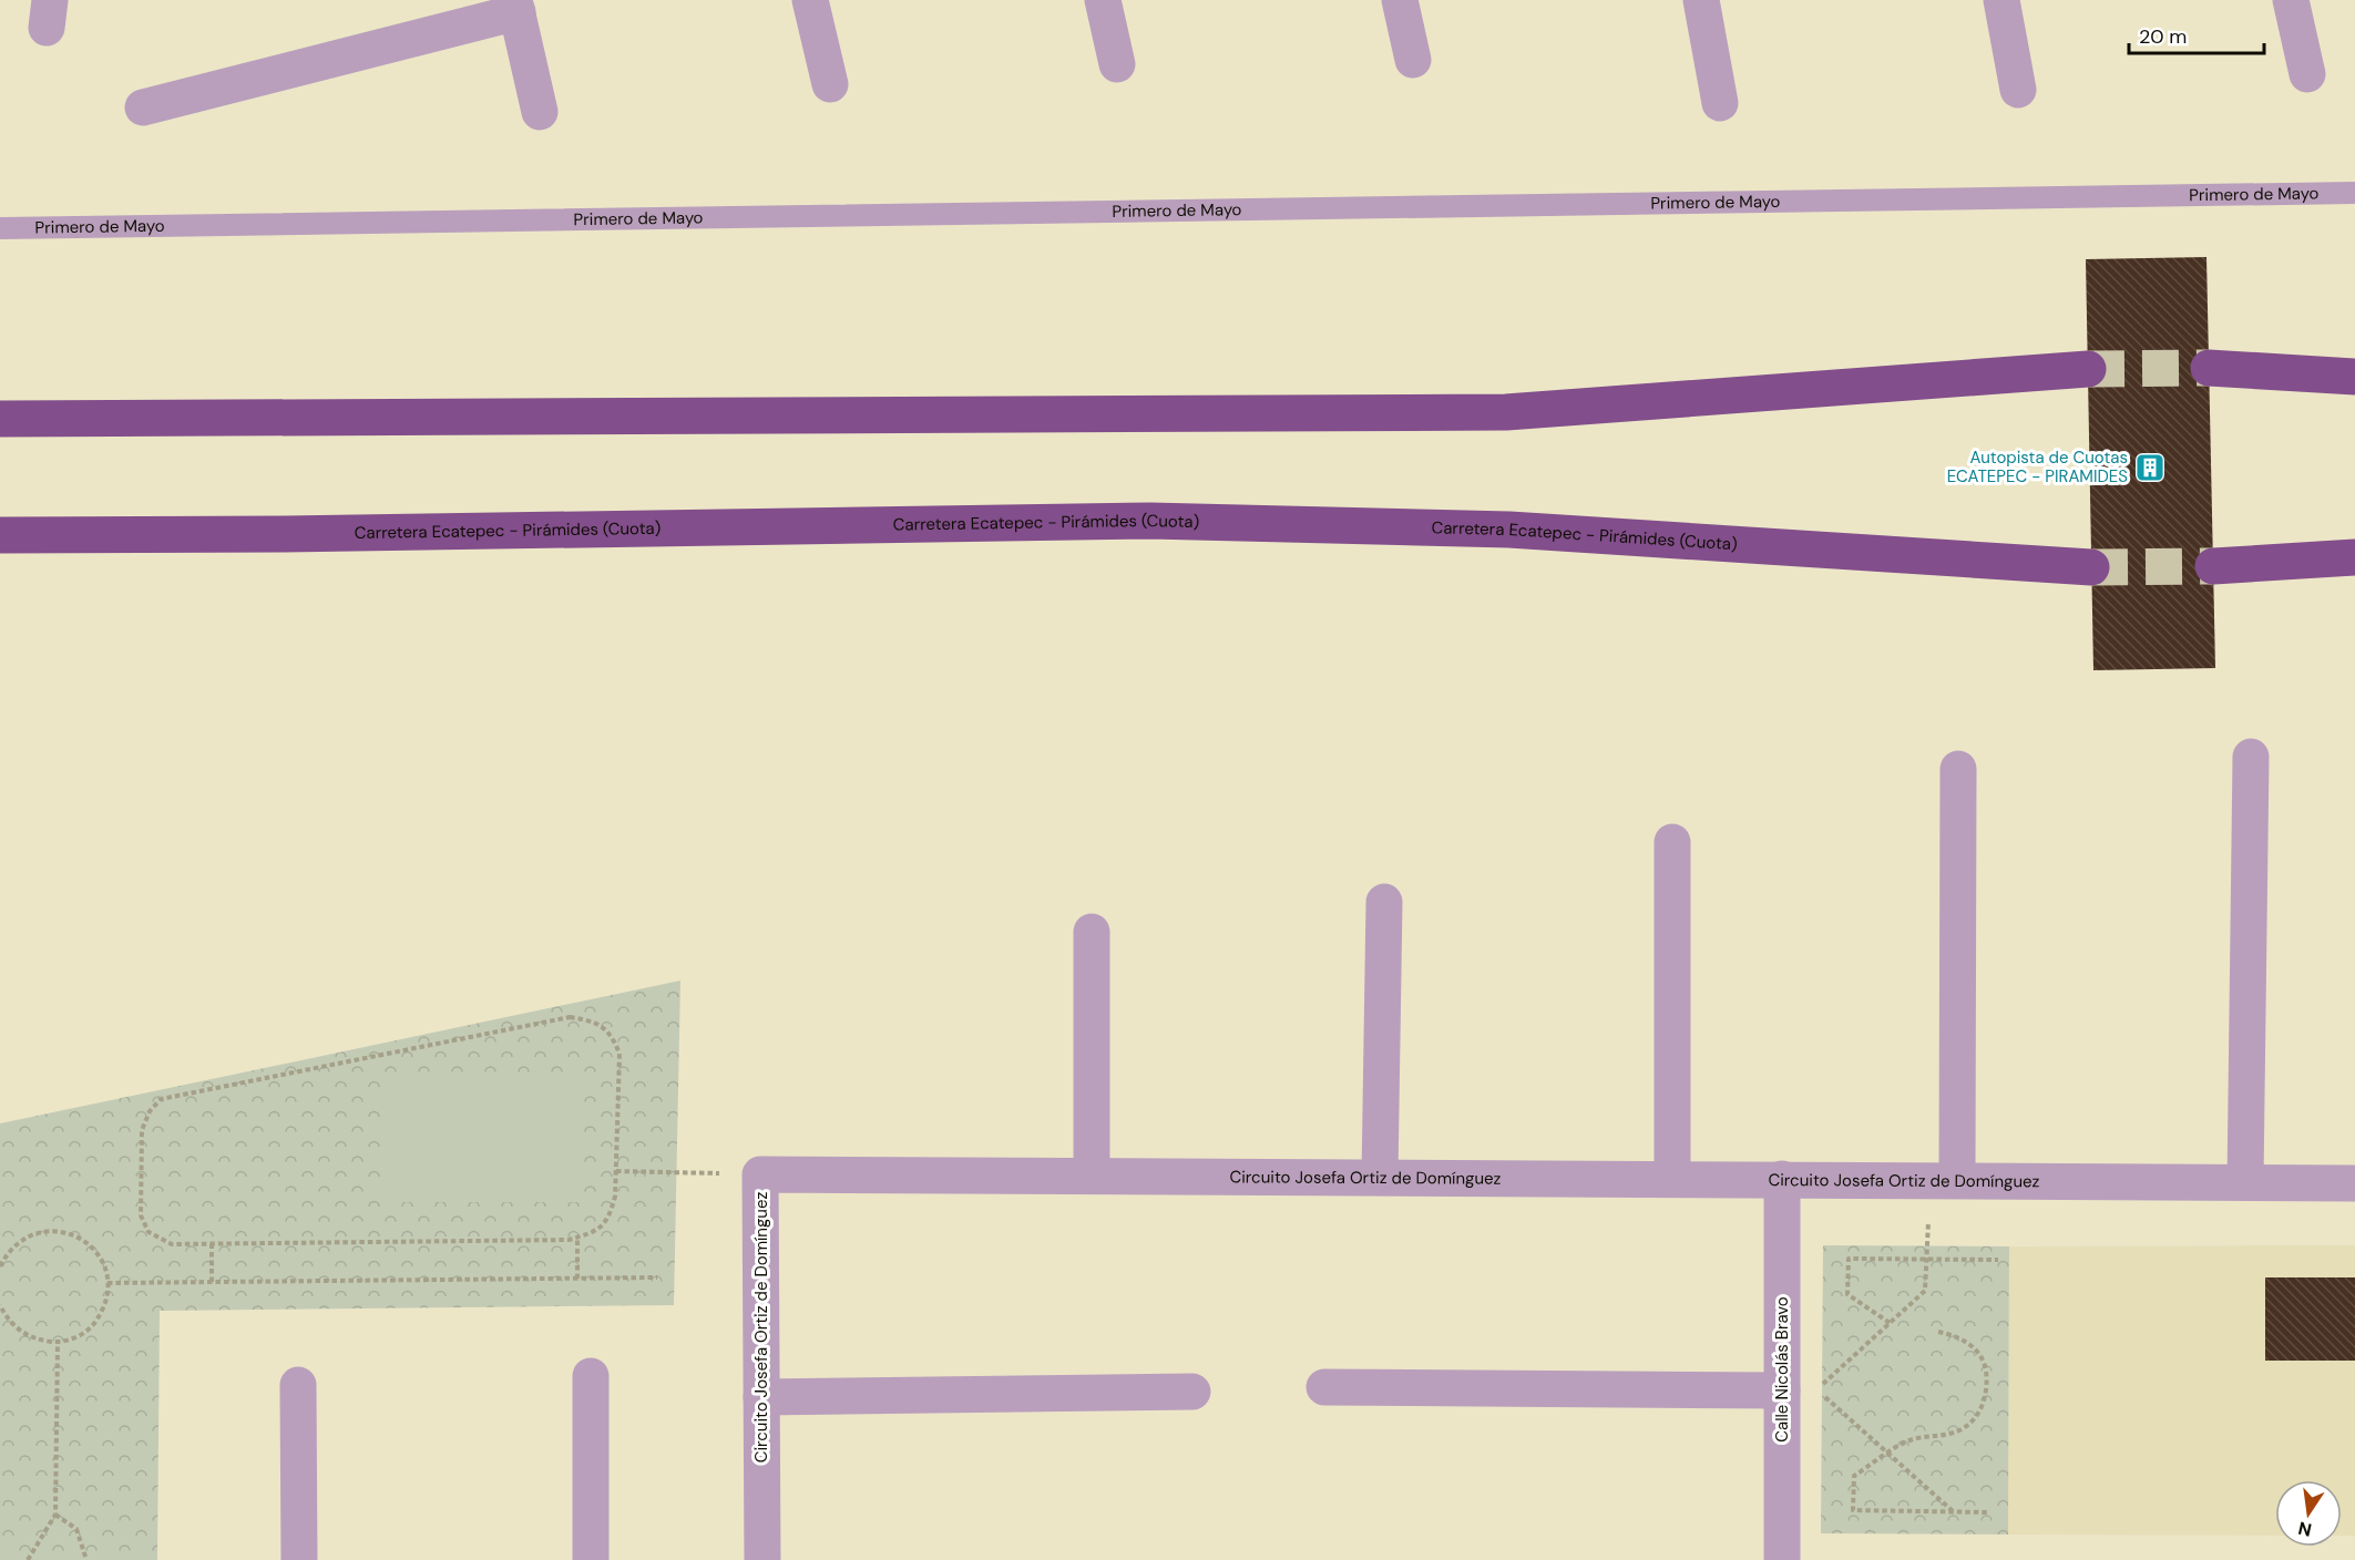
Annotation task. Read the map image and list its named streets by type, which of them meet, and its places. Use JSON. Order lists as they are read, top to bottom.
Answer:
{
  "streets": {
    "highway": ["Carretera Ecatepec - Pirámides (Cuota)"],
    "street": ["Circuito Josefa Ortiz de Domínguez", "Calle Nicolás Bravo"],
    "lane": ["Primero de Mayo"]
  },
  "crossings": [
    ["Circuito Josefa Ortiz de Domínguez", "Calle Nicolás Bravo"]
  ],
  "places": {
    "building": ["Autopista de Cuotas ECATEPEC - PIRAMIDES"]
  },
  "scale_bar": "20 m",
  "north": "bottom"
}
